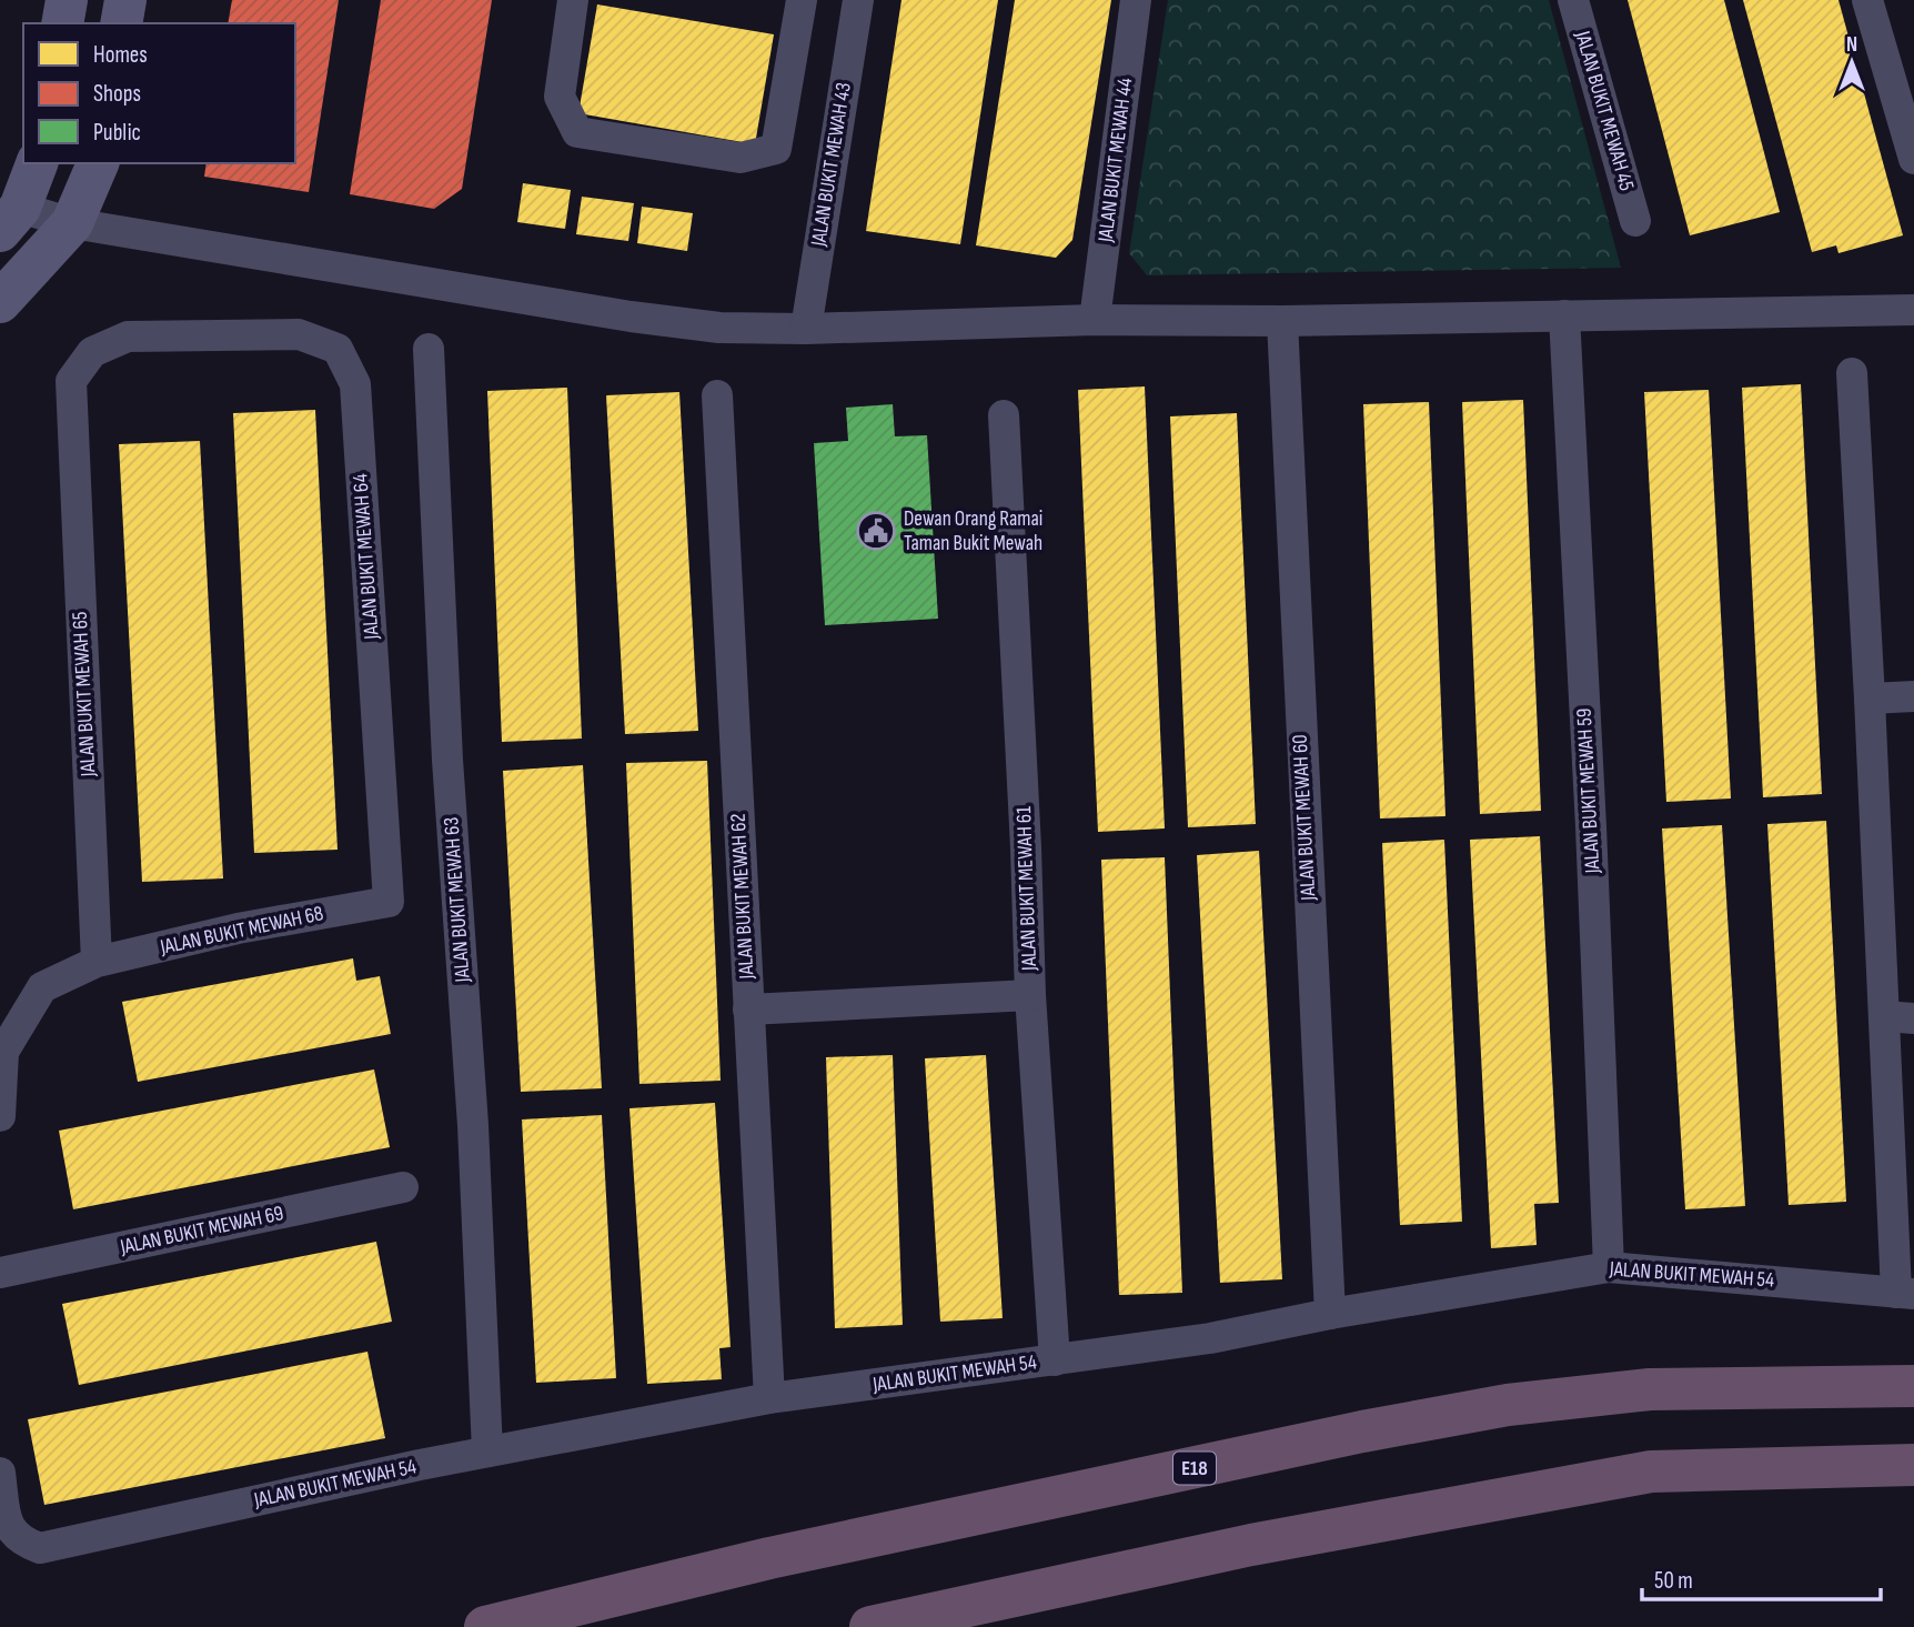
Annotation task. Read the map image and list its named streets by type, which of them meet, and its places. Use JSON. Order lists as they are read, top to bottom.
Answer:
{
  "streets": {
    "highway": ["E18"],
    "street": [
      "JALAN BUKIT MEWAH 45",
      "JALAN BUKIT MEWAH 44",
      "JALAN BUKIT MEWAH 43",
      "JALAN BUKIT MEWAH 64",
      "JALAN BUKIT MEWAH 65",
      "JALAN BUKIT MEWAH 59",
      "JALAN BUKIT MEWAH 60",
      "JALAN BUKIT MEWAH 61",
      "JALAN BUKIT MEWAH 62",
      "JALAN BUKIT MEWAH 63",
      "JALAN BUKIT MEWAH 68",
      "JALAN BUKIT MEWAH 69",
      "JALAN BUKIT MEWAH 54"
    ]
  },
  "crossings": [
    ["JALAN BUKIT MEWAH 64", "JALAN BUKIT MEWAH 65"],
    ["JALAN BUKIT MEWAH 64", "JALAN BUKIT MEWAH 68"],
    ["JALAN BUKIT MEWAH 65", "JALAN BUKIT MEWAH 68"],
    ["JALAN BUKIT MEWAH 59", "JALAN BUKIT MEWAH 54"],
    ["JALAN BUKIT MEWAH 60", "JALAN BUKIT MEWAH 54"],
    ["JALAN BUKIT MEWAH 61", "JALAN BUKIT MEWAH 54"],
    ["JALAN BUKIT MEWAH 62", "JALAN BUKIT MEWAH 54"],
    ["JALAN BUKIT MEWAH 63", "JALAN BUKIT MEWAH 54"]
  ],
  "places": {
    "public building": ["Dewan Orang Ramai Taman Bukit Mewah"]
  },
  "legend": ["Homes", "Shops", "Public"],
  "scale_bar": "50 m",
  "north": "top"
}
